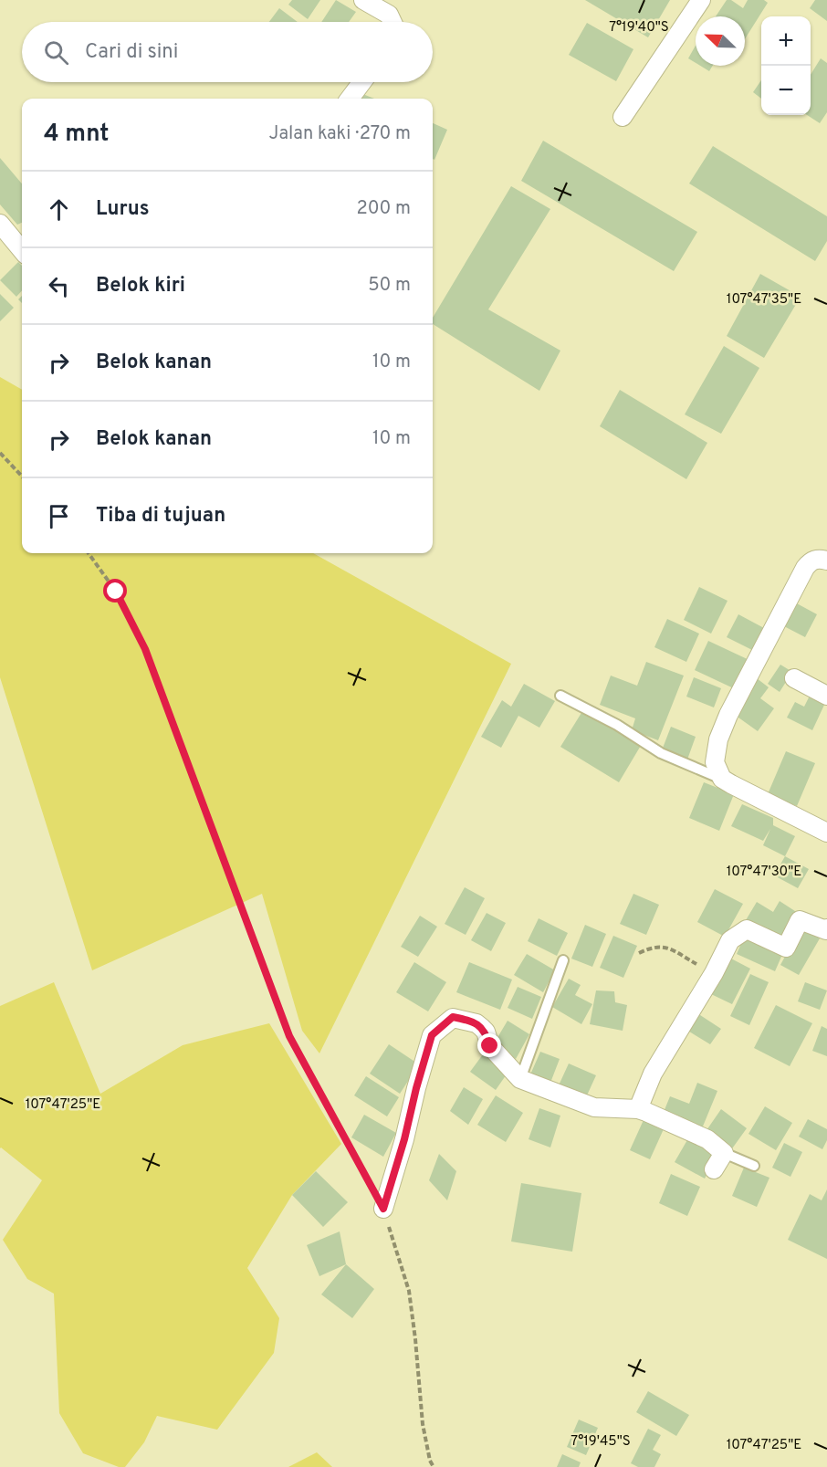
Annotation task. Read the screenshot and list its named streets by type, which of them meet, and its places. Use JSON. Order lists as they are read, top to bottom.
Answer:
{
  "north": "top left",
  "page": {
    "map_buttons": ["+", "−"],
    "search": "Cari di sini",
    "heading": ["4 mnt", "Jalan kaki · 270 m"],
    "list": [
      ["Lurus", "200 m"],
      ["Belok kiri", "50 m"],
      ["Belok kanan", "10 m"],
      ["Belok kanan", "10 m"],
      "Tiba di tujuan"
    ]
  },
  "coordinates": [
    "7°19'40\"S",
    "107°47'35\"E",
    "107°47'30\"E",
    "107°47'25\"E",
    "7°19'45\"S"
  ]
}
